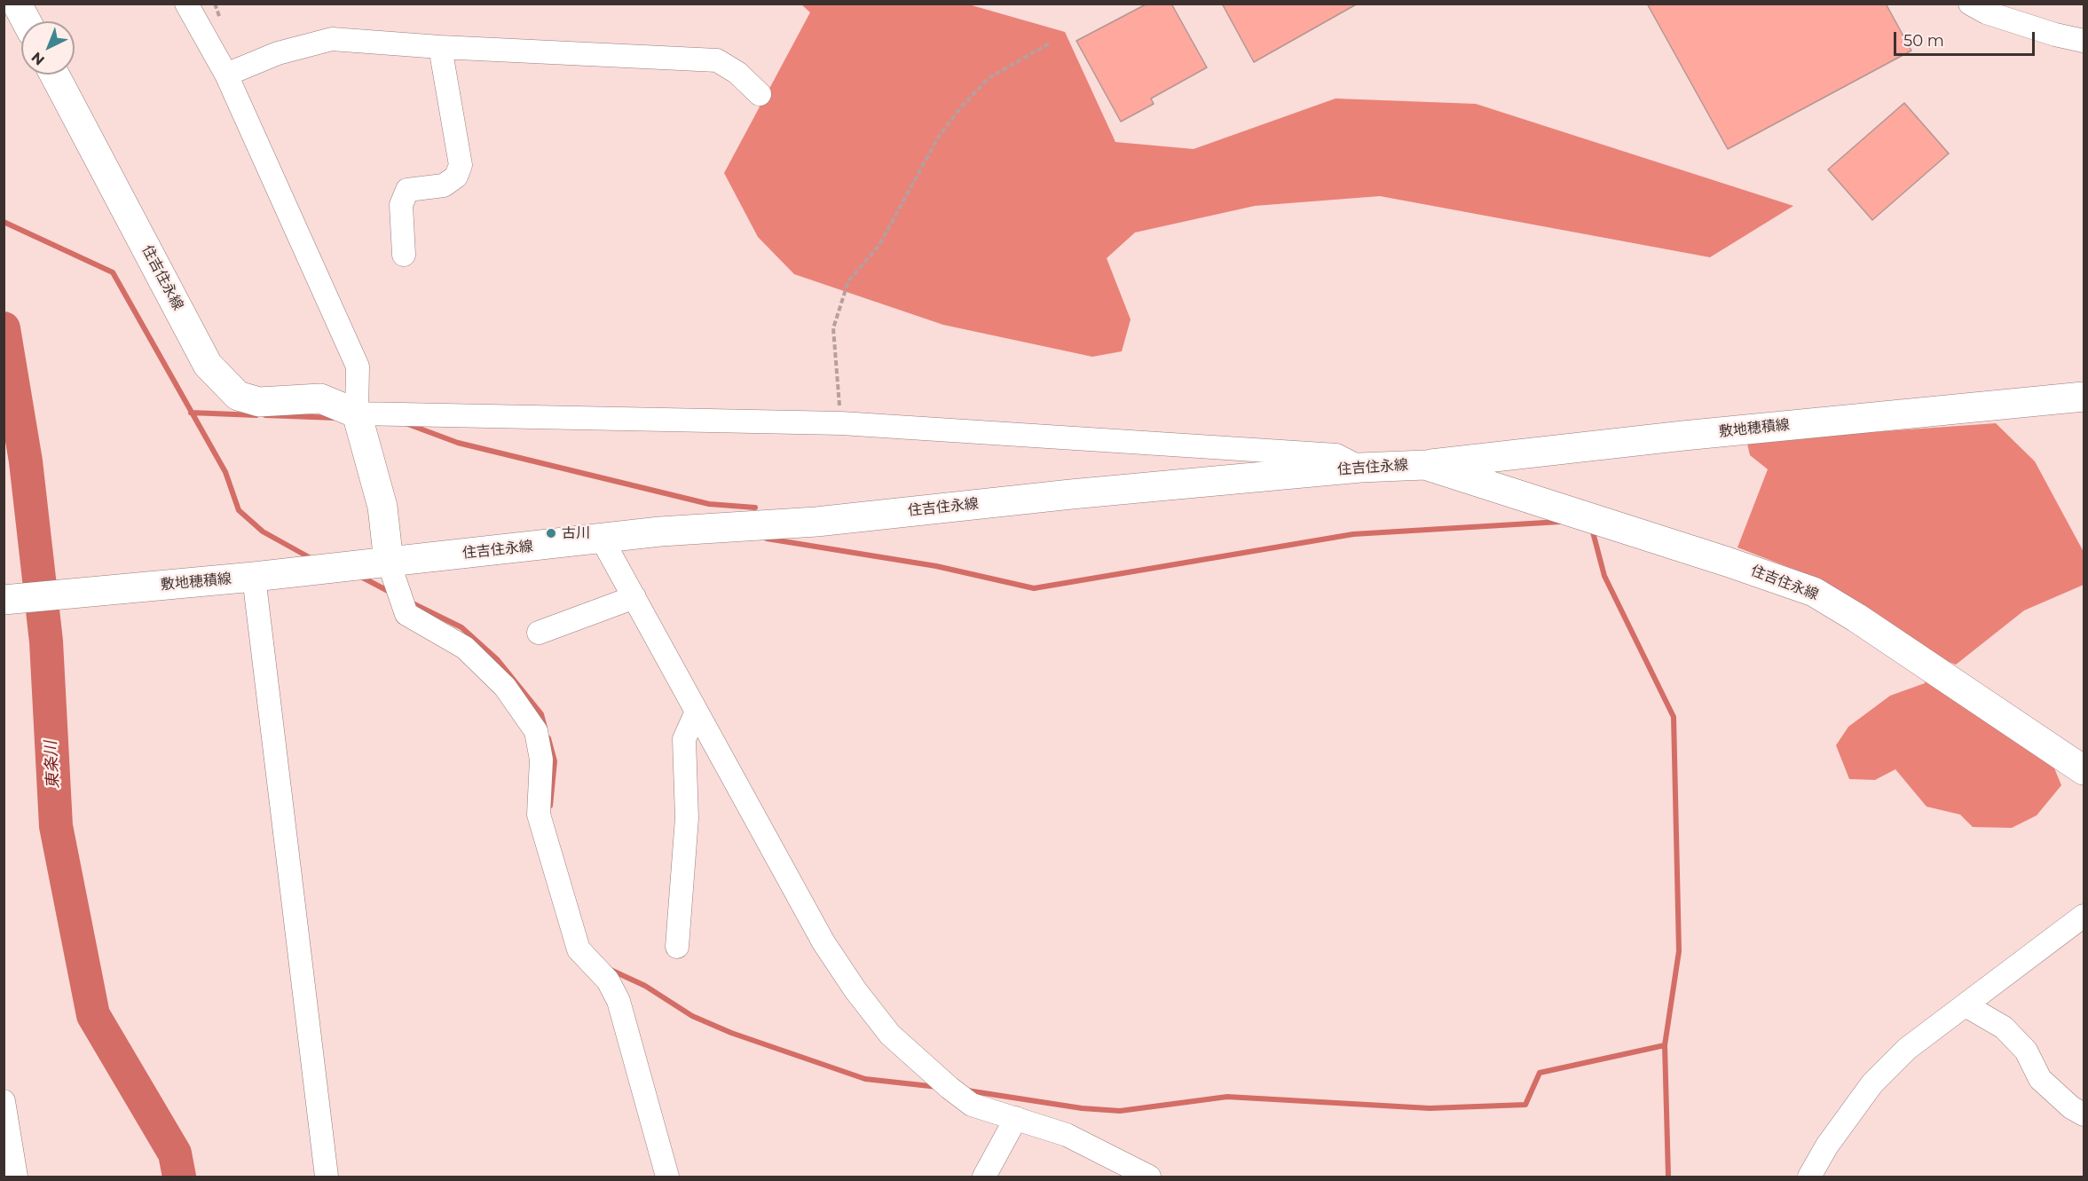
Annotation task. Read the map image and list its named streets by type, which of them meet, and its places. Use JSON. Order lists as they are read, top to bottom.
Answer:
{
  "streets": {
    "main road": ["住吉住永線", "敷地穂積線"]
  },
  "crossings": [
    ["住吉住永線", "敷地穂積線"]
  ],
  "water": ["東条川"],
  "places": ["古川"],
  "scale_bar": "50 m",
  "north": "bottom left"
}
